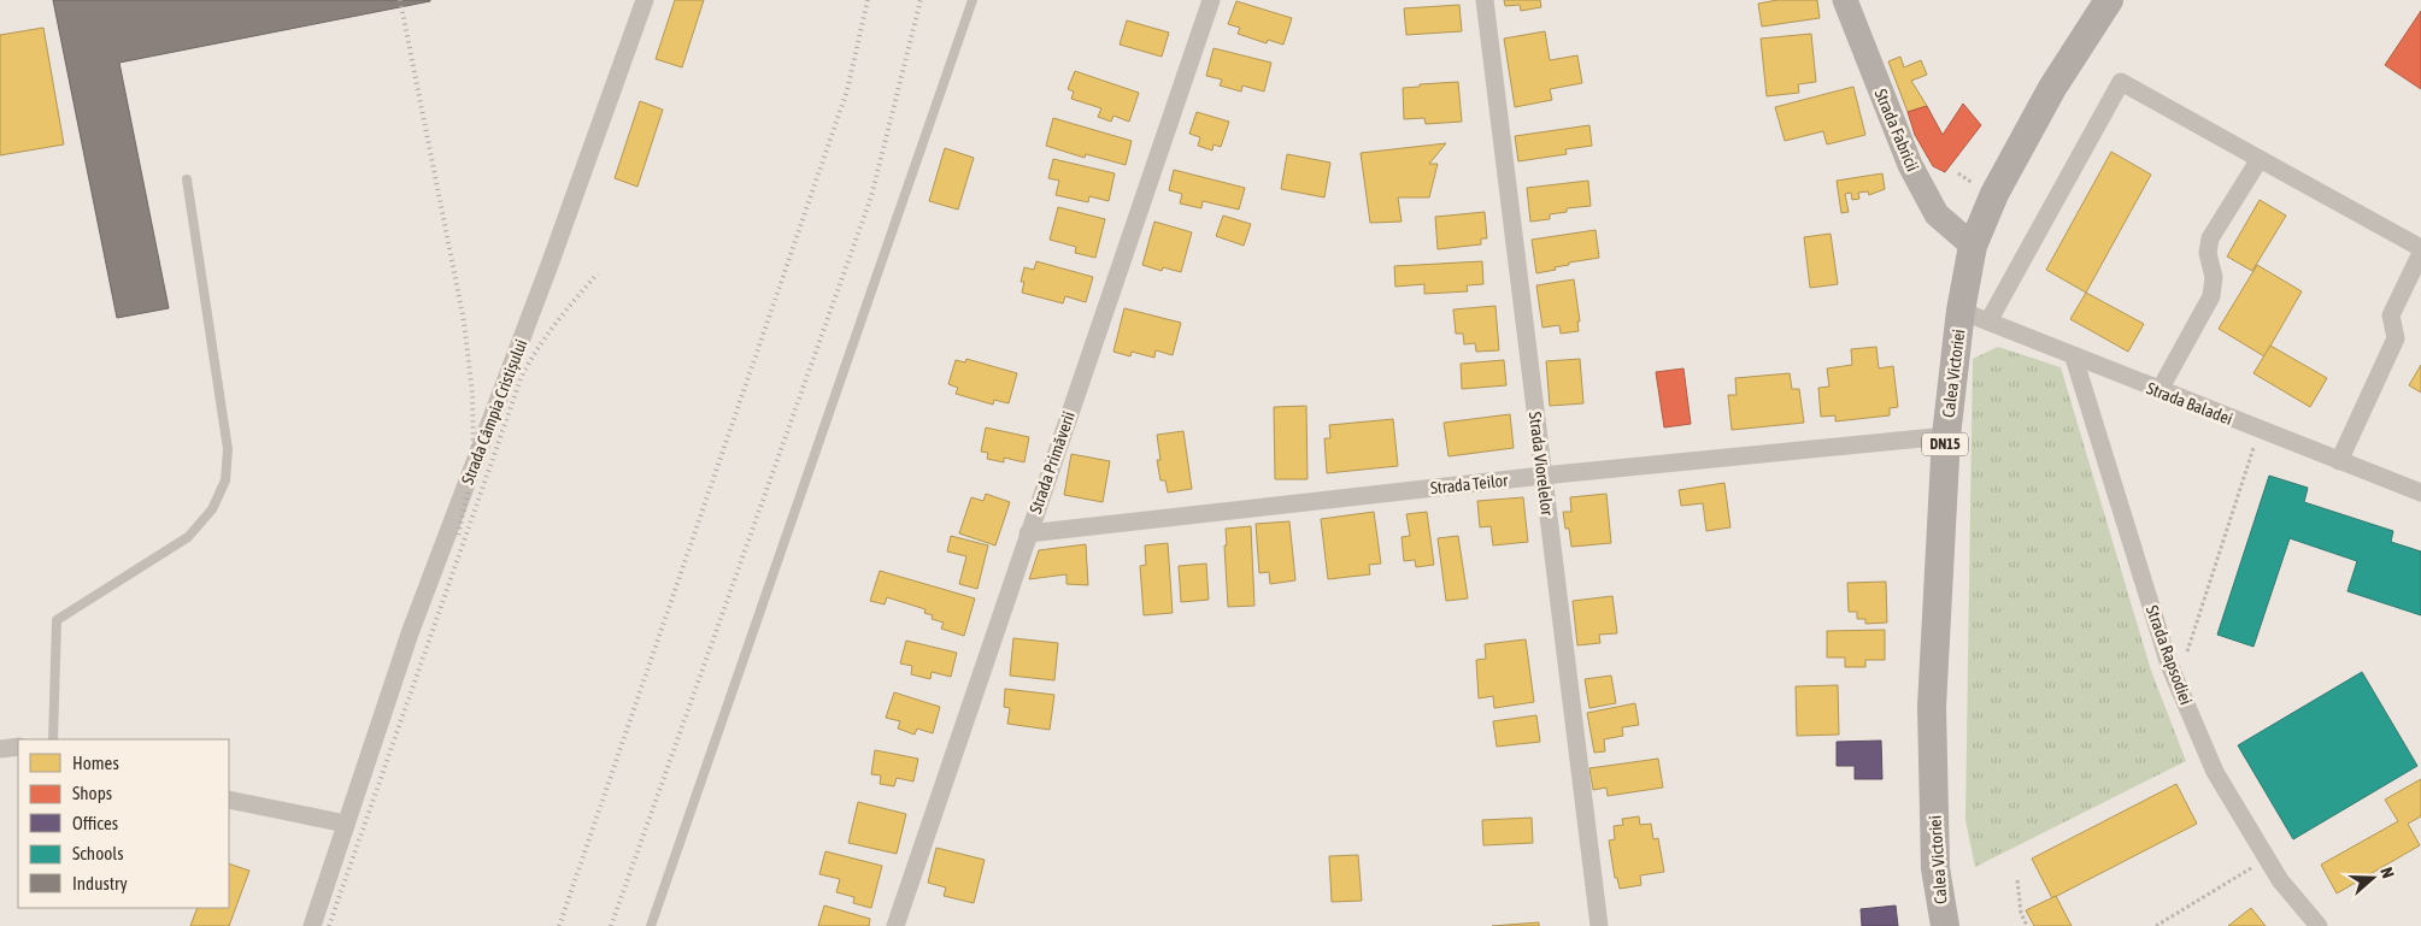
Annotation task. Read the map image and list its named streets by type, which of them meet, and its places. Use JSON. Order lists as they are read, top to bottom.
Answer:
{
  "streets": {
    "main road": ["Calea Victoriei", "DN15"],
    "street": [
      "Strada Fabricii",
      "Strada Baladei",
      "Strada Câmpia Cristișului",
      "Strada Primăverii",
      "Strada Viorelelor",
      "Strada Teilor",
      "Strada Rapsodiei"
    ]
  },
  "crossings": [
    ["Strada Fabricii", "Calea Victoriei"],
    ["Calea Victoriei", "Strada Baladei"],
    ["Calea Victoriei", "Strada Teilor"],
    ["Strada Baladei", "Strada Rapsodiei"],
    ["Strada Primăverii", "Strada Teilor"],
    ["Strada Viorelelor", "Strada Teilor"]
  ],
  "legend": [
    "Homes",
    "Shops",
    "Offices",
    "Schools",
    "Industry"
  ],
  "north": "right"
}
